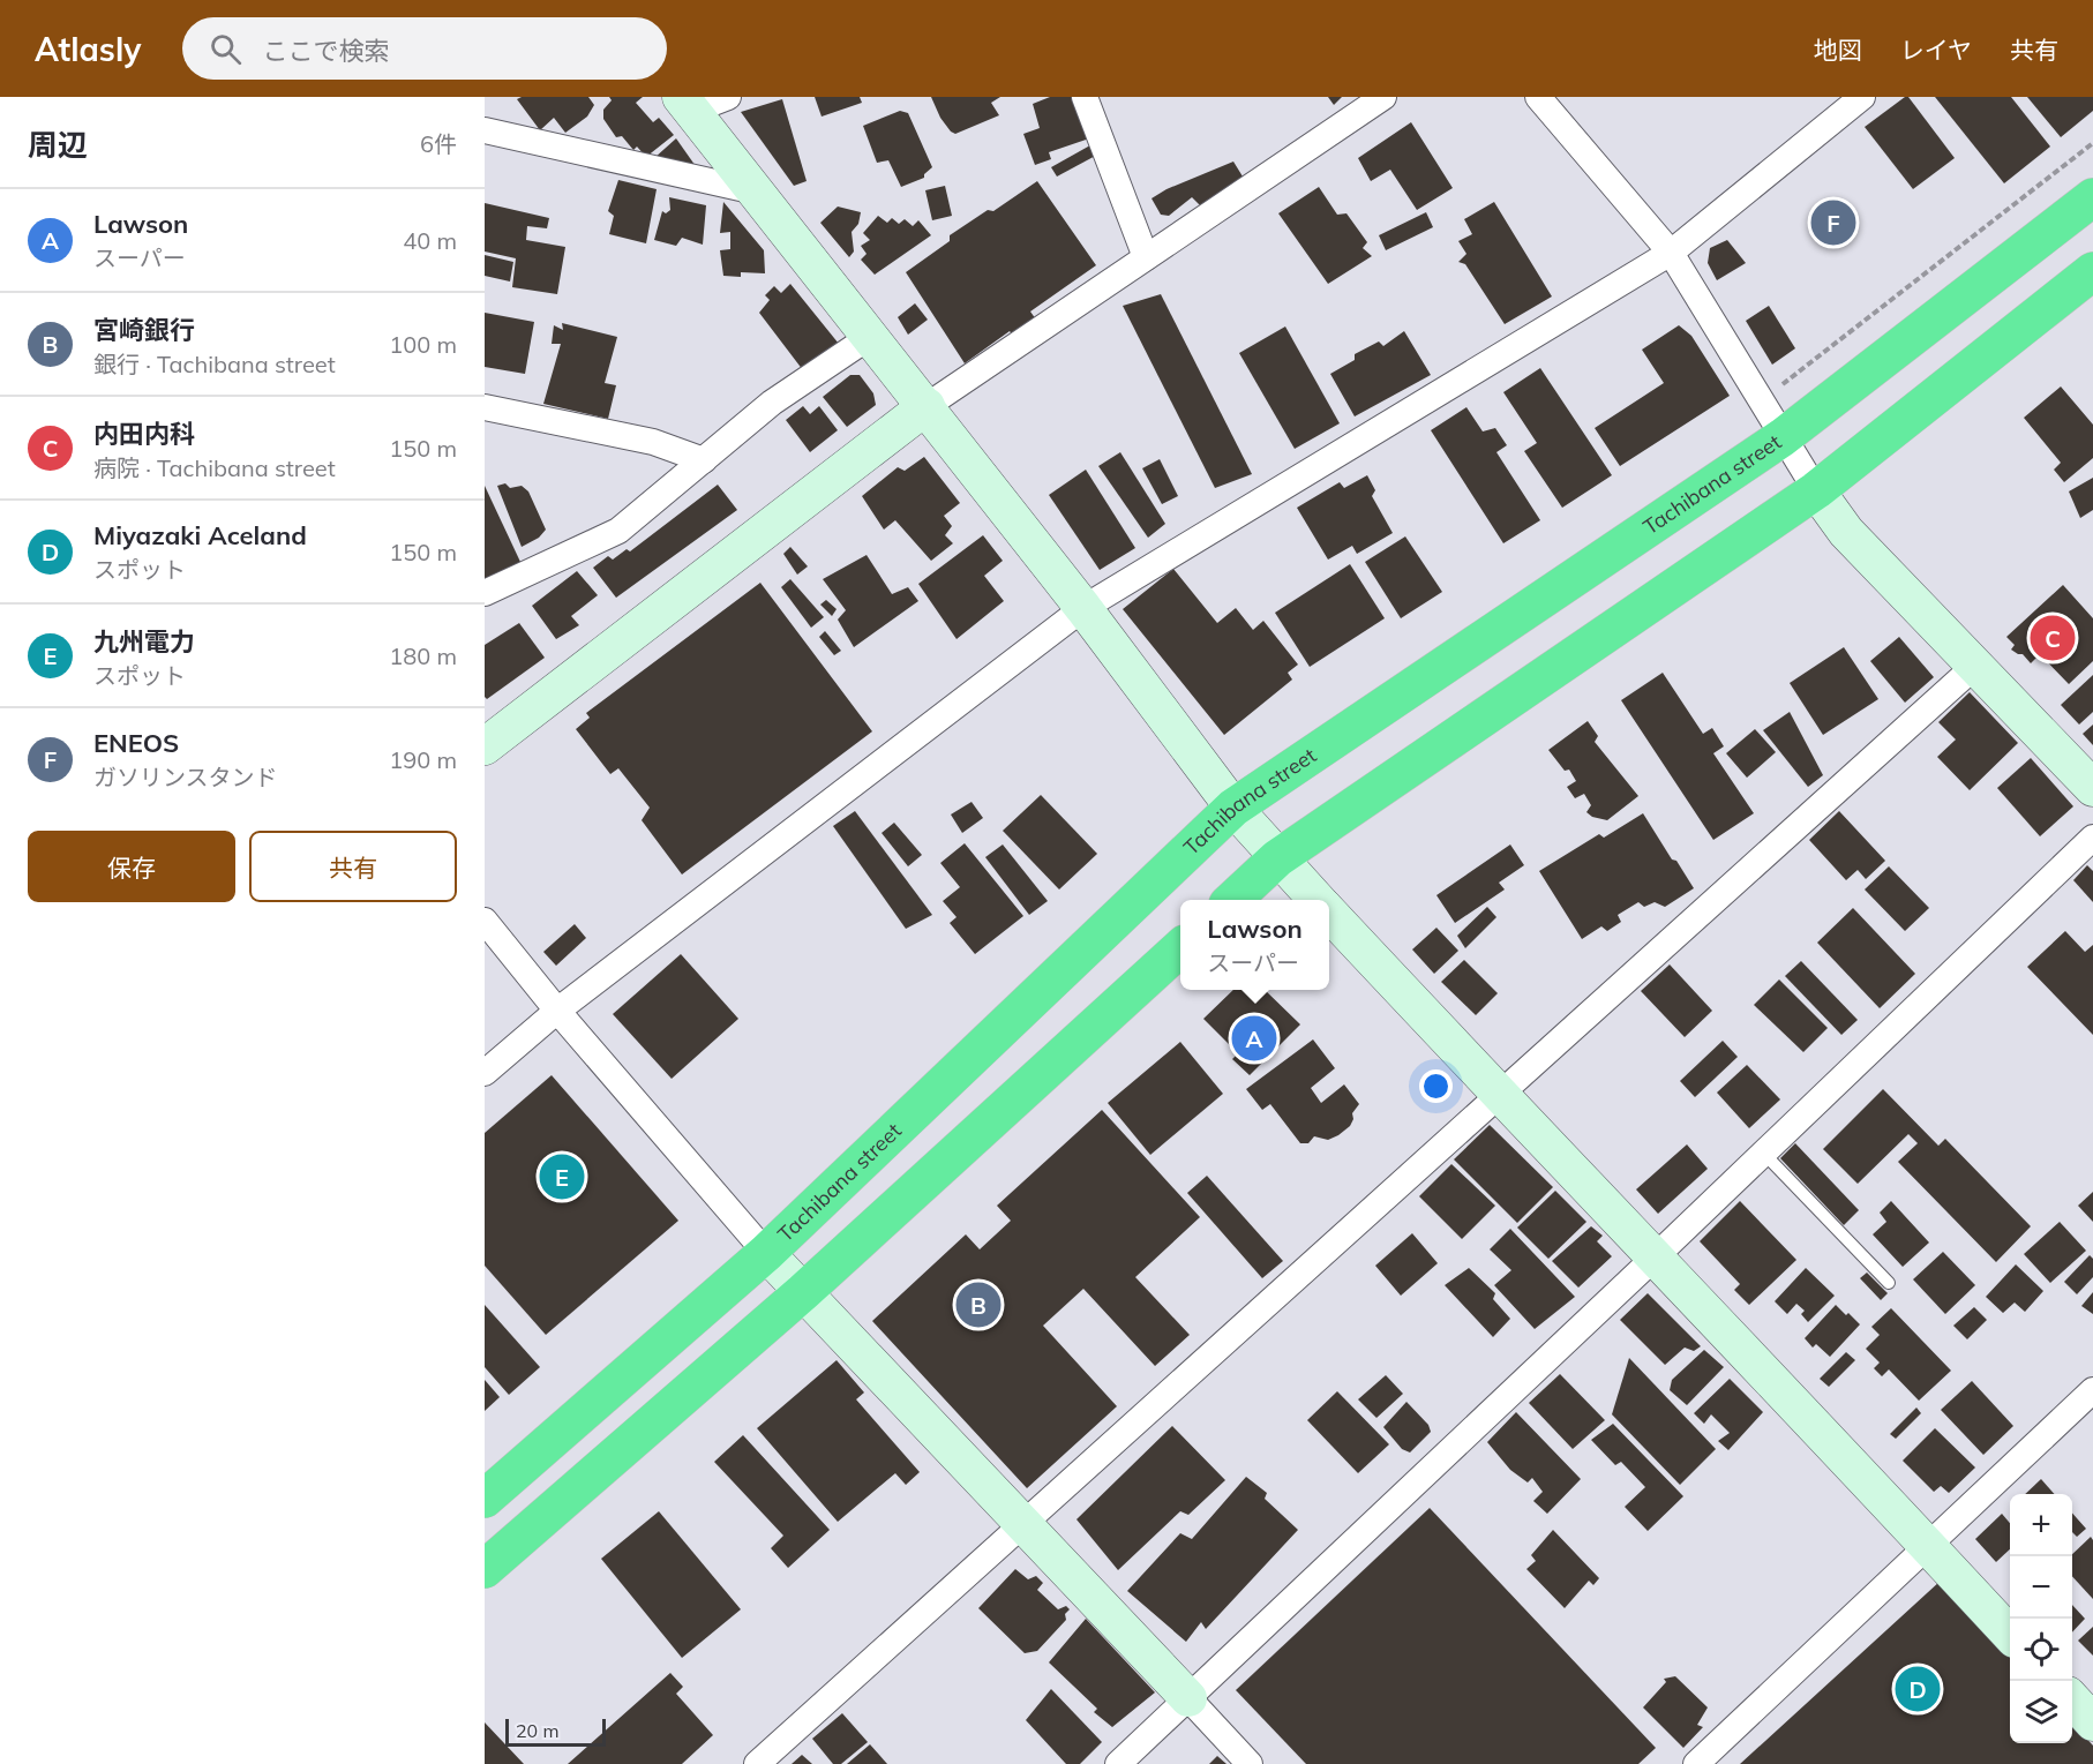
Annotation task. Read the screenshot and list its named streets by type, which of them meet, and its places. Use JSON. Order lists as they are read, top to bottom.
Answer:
{
  "streets": {
    "highway": ["Tachibana street"]
  },
  "scale_bar": "20 m",
  "page": {
    "header": "Atlasly",
    "search": "ここで検索",
    "nav": ["地図", "レイヤ", "共有"],
    "heading": ["周辺", "6件"],
    "list": [
      {
        "mark": "A",
        "name": "Lawson",
        "note": "スーパー",
        "value": "40 m"
      },
      {
        "mark": "B",
        "name": "宮崎銀行",
        "note": "銀行 · Tachibana street",
        "value": "100 m"
      },
      {
        "mark": "C",
        "name": "内田内科",
        "note": "病院 · Tachibana street",
        "value": "150 m"
      },
      {
        "mark": "D",
        "name": "Miyazaki Aceland",
        "note": "スポット",
        "value": "150 m"
      },
      {
        "mark": "E",
        "name": "九州電力",
        "note": "スポット",
        "value": "180 m"
      },
      {
        "mark": "F",
        "name": "ENEOS",
        "note": "ガソリンスタンド",
        "value": "190 m"
      }
    ],
    "pins": [
      "F",
      "C",
      "A",
      "E",
      "B",
      "D"
    ],
    "buttons": ["保存", "共有"],
    "popup": ["Lawson", "スーパー"],
    "map_buttons": ["+", "−"],
    "scale": "20 m"
  }
}
